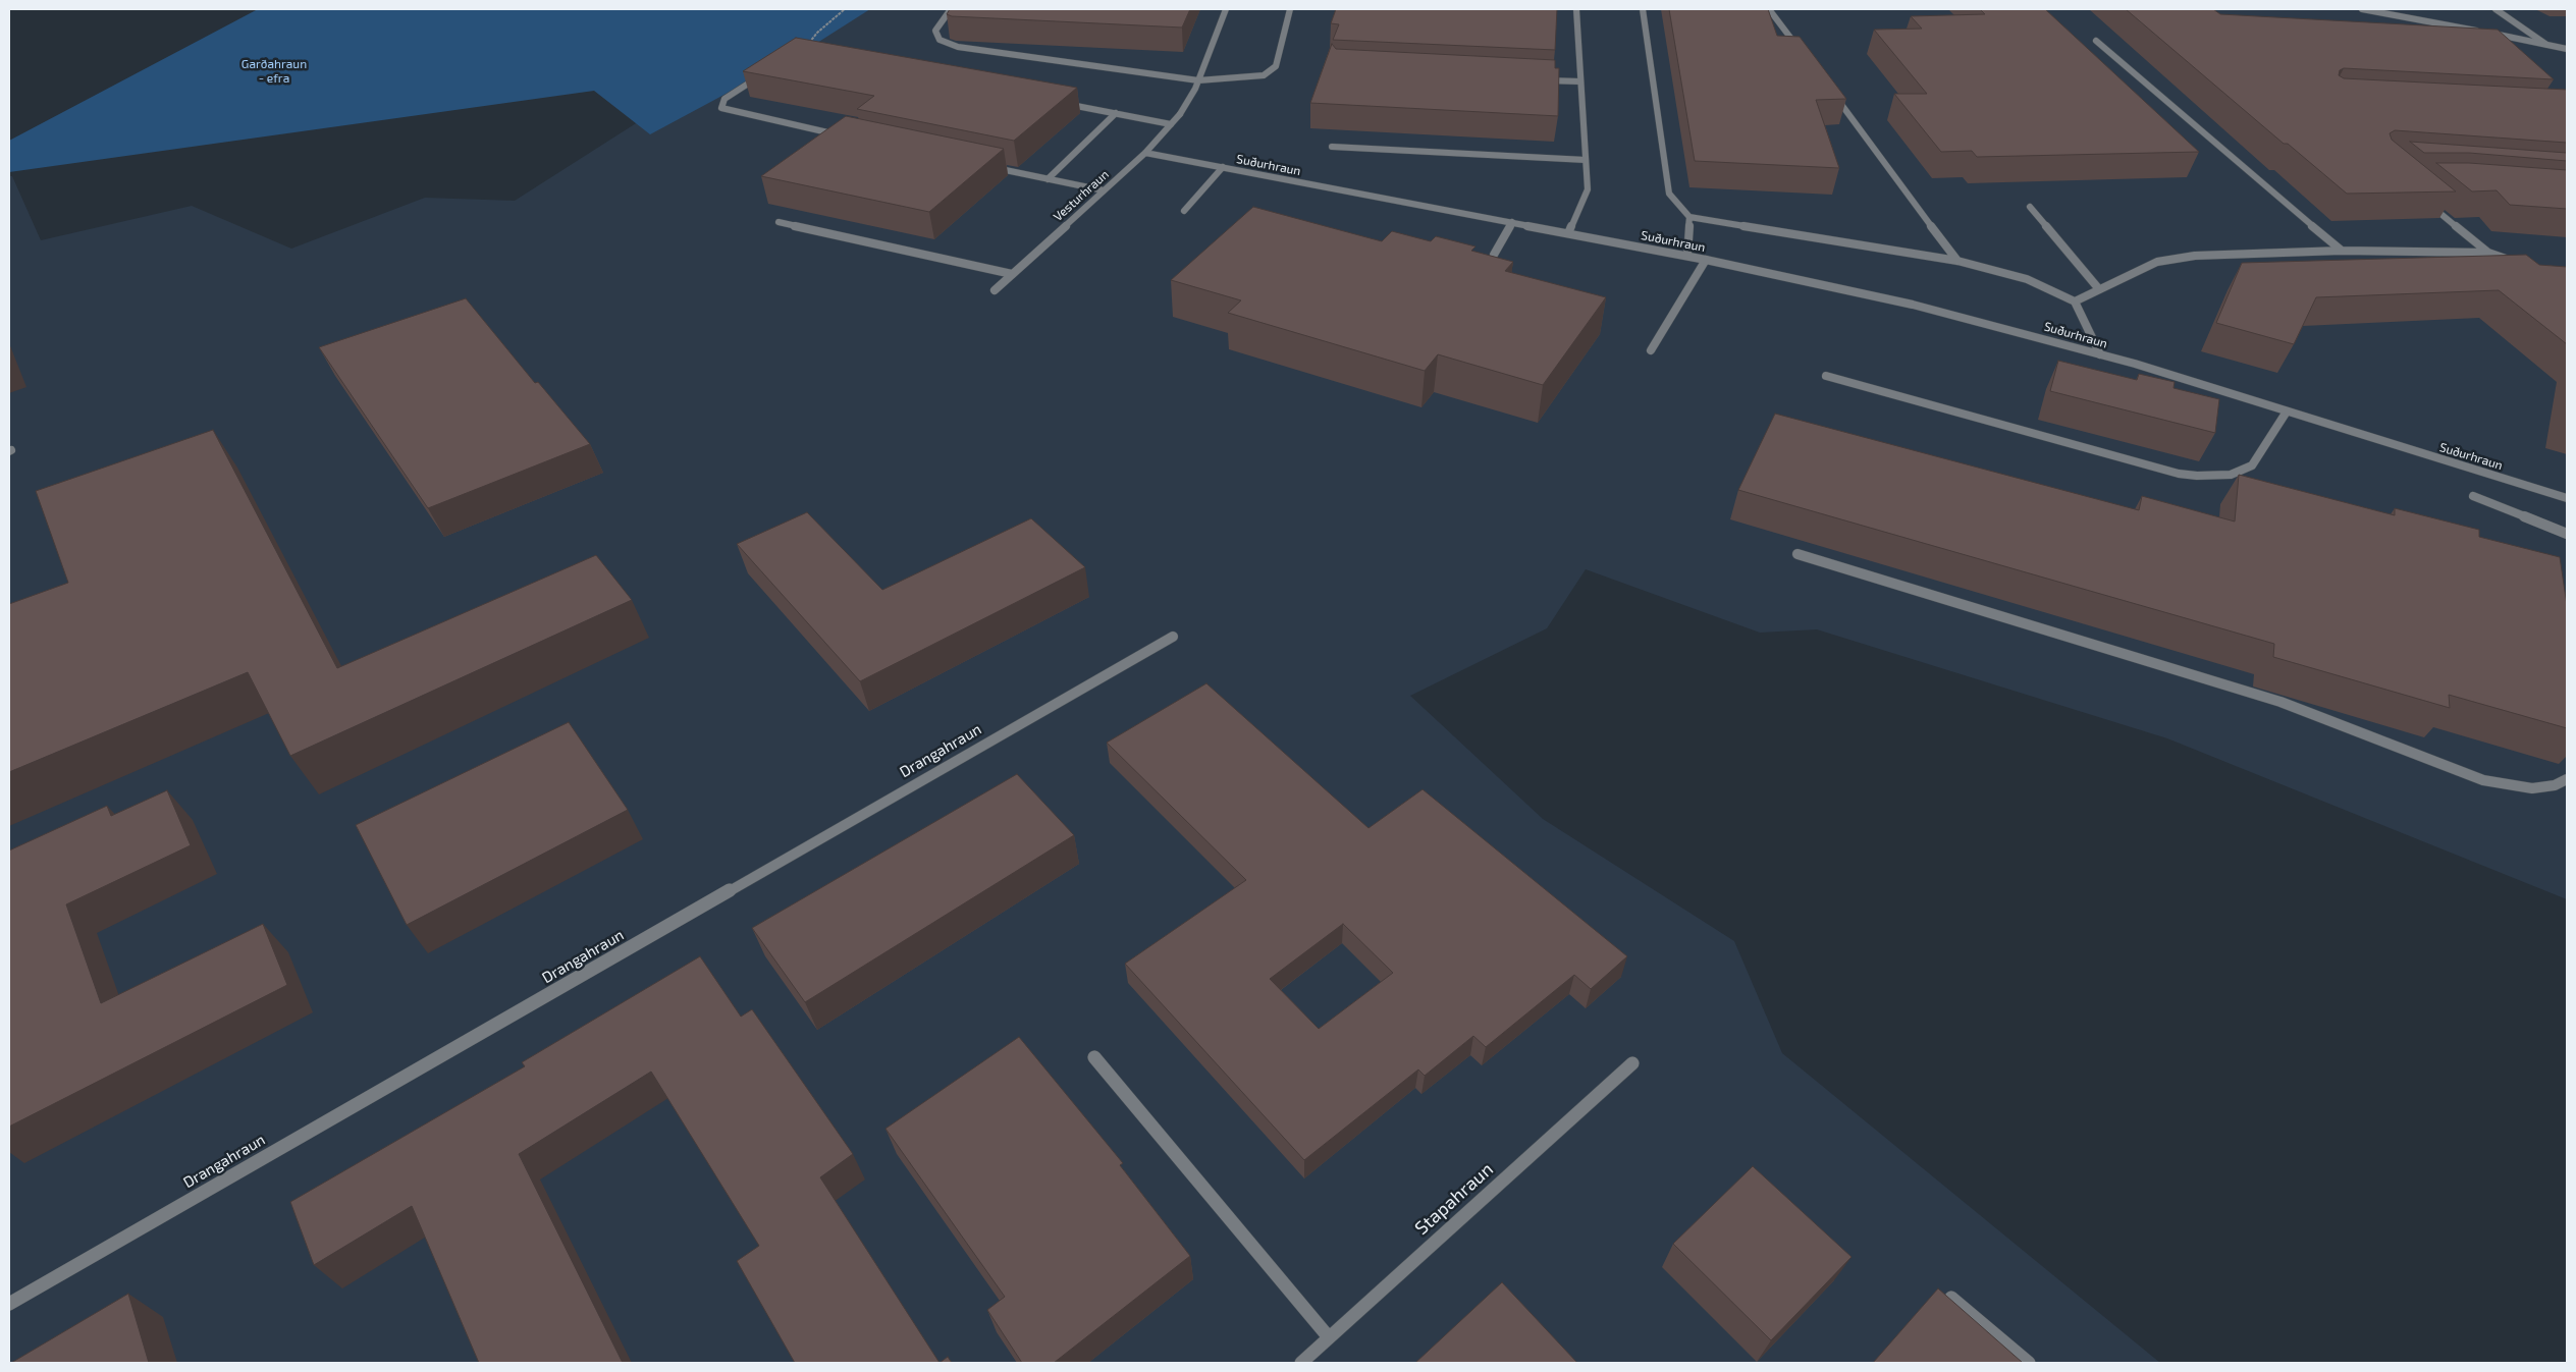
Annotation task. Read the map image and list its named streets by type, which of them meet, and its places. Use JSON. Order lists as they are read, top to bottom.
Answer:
{
  "streets": {
    "street": [
      "Suðurhraun",
      "Vesturhraun",
      "Drangahraun",
      "Stapahraun"
    ]
  },
  "crossings": [
    ["Suðurhraun", "Vesturhraun"]
  ],
  "parks": ["Garðahraun - efra"]
}
